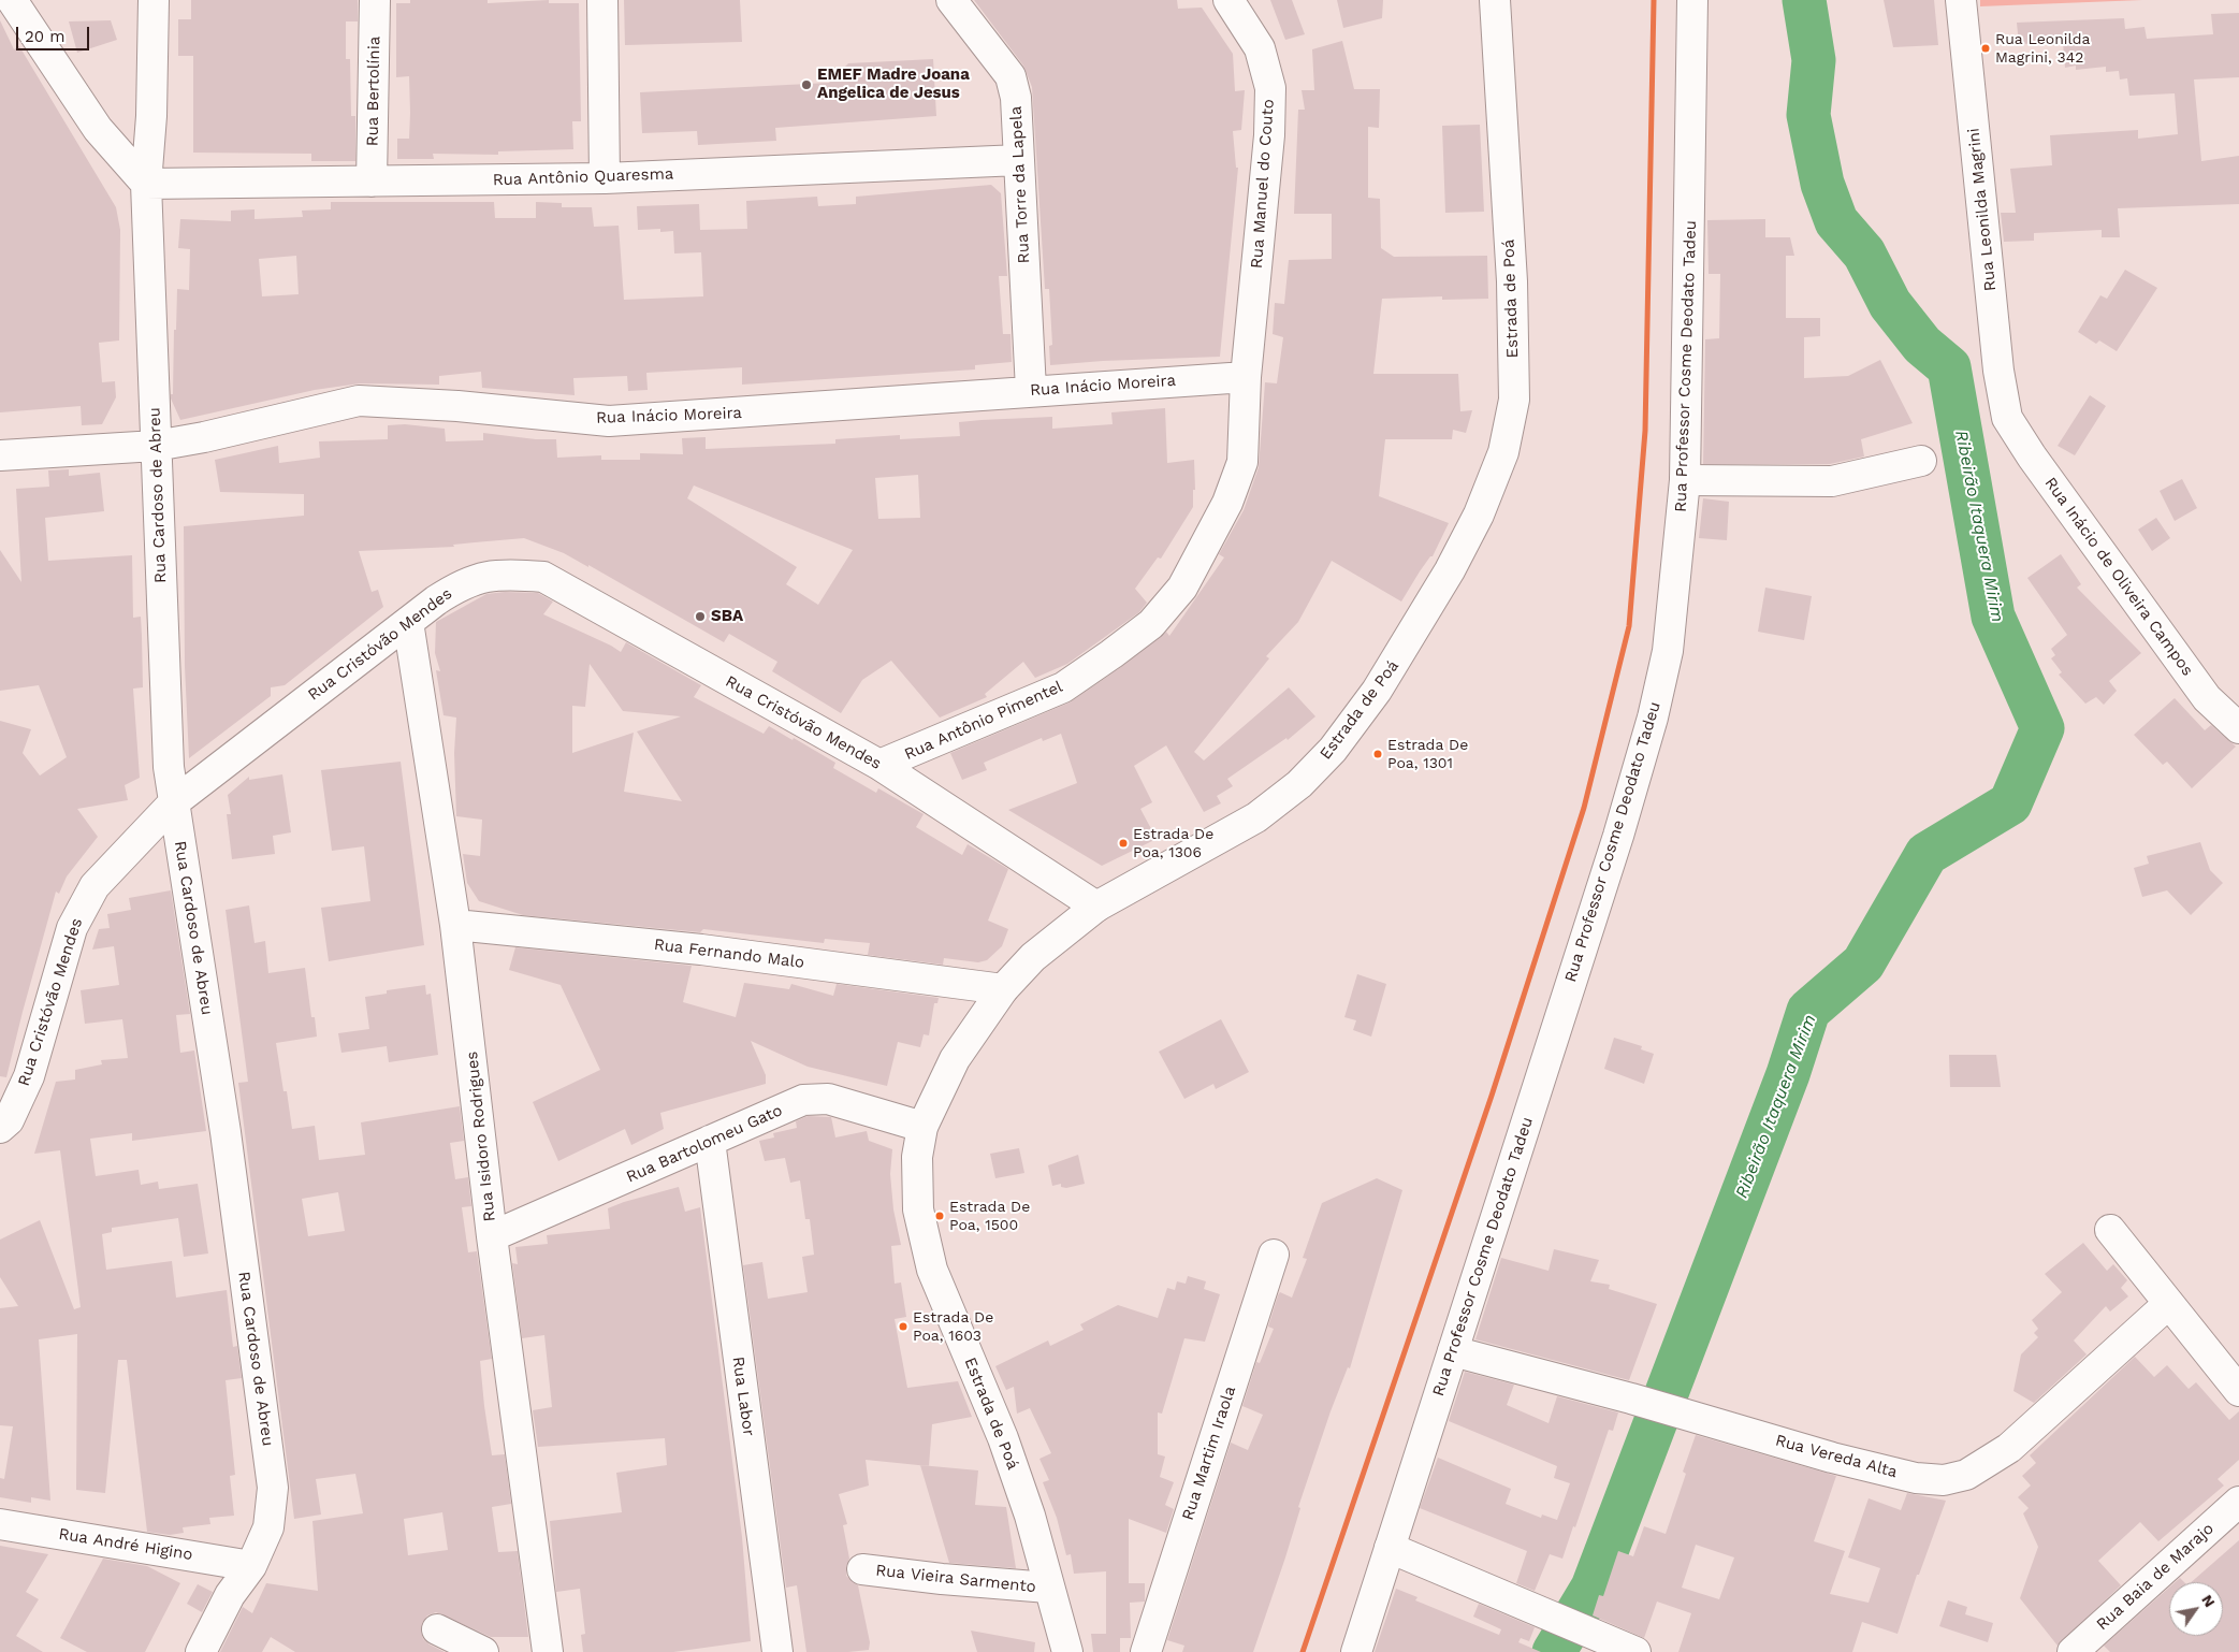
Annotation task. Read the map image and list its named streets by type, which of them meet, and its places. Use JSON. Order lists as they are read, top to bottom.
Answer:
{
  "streets": {
    "street": [
      "Rua Bertolínia",
      "Rua Antônio Quaresma",
      "Rua Manuel do Couto",
      "Rua Torre da Lapela",
      "Rua Leonilda Magrini",
      "Estrada de Poá",
      "Rua Professor Cosme Deodato Tadeu",
      "Rua Inácio Moreira",
      "Rua Cardoso de Abreu",
      "Rua Inácio de Oliveira Campos",
      "Rua Cristóvão Mendes",
      "Rua Antônio Pimentel",
      "Rua Fernando Malo",
      "Rua Isidoro Rodrigues",
      "Rua Bartolomeu Gato",
      "Rua Labor",
      "Rua Martim Iraola",
      "Rua Vereda Alta",
      "Rua André Higino",
      "Rua Baia de Marajo",
      "Rua Vieira Sarmento"
    ]
  },
  "crossings": [
    ["Rua Bertolínia", "Rua Antônio Quaresma"],
    ["Rua Antônio Quaresma", "Rua Torre da Lapela"],
    ["Rua Antônio Quaresma", "Rua Cardoso de Abreu"],
    ["Rua Manuel do Couto", "Rua Inácio Moreira"],
    ["Rua Manuel do Couto", "Rua Antônio Pimentel"],
    ["Rua Torre da Lapela", "Rua Inácio Moreira"],
    ["Rua Leonilda Magrini", "Rua Inácio de Oliveira Campos"],
    ["Estrada de Poá", "Rua Cristóvão Mendes"],
    ["Estrada de Poá", "Rua Fernando Malo"],
    ["Estrada de Poá", "Rua Bartolomeu Gato"],
    ["Estrada de Poá", "Rua Vieira Sarmento"],
    ["Rua Professor Cosme Deodato Tadeu", "Rua Vereda Alta"],
    ["Rua Inácio Moreira", "Rua Cardoso de Abreu"],
    ["Rua Inácio Moreira", "Rua Antônio Pimentel"],
    ["Rua Cardoso de Abreu", "Rua Cristóvão Mendes"],
    ["Rua Cardoso de Abreu", "Rua André Higino"],
    ["Rua Cristóvão Mendes", "Rua Antônio Pimentel"],
    ["Rua Cristóvão Mendes", "Rua Isidoro Rodrigues"],
    ["Rua Fernando Malo", "Rua Isidoro Rodrigues"],
    ["Rua Isidoro Rodrigues", "Rua Bartolomeu Gato"],
    ["Rua Bartolomeu Gato", "Rua Labor"]
  ],
  "water": ["Ribeirão Itaquera Mirim"],
  "places": [
    "Rua Leonilda Magrini, 342",
    "EMEF Madre Joana Angelica de Jesus",
    "SBA",
    "Estrada De Poa, 1301",
    "Estrada De Poa, 1306",
    "Estrada De Poa, 1500",
    "Estrada De Poa, 1603"
  ],
  "scale_bar": "20 m",
  "north": "top right"
}
